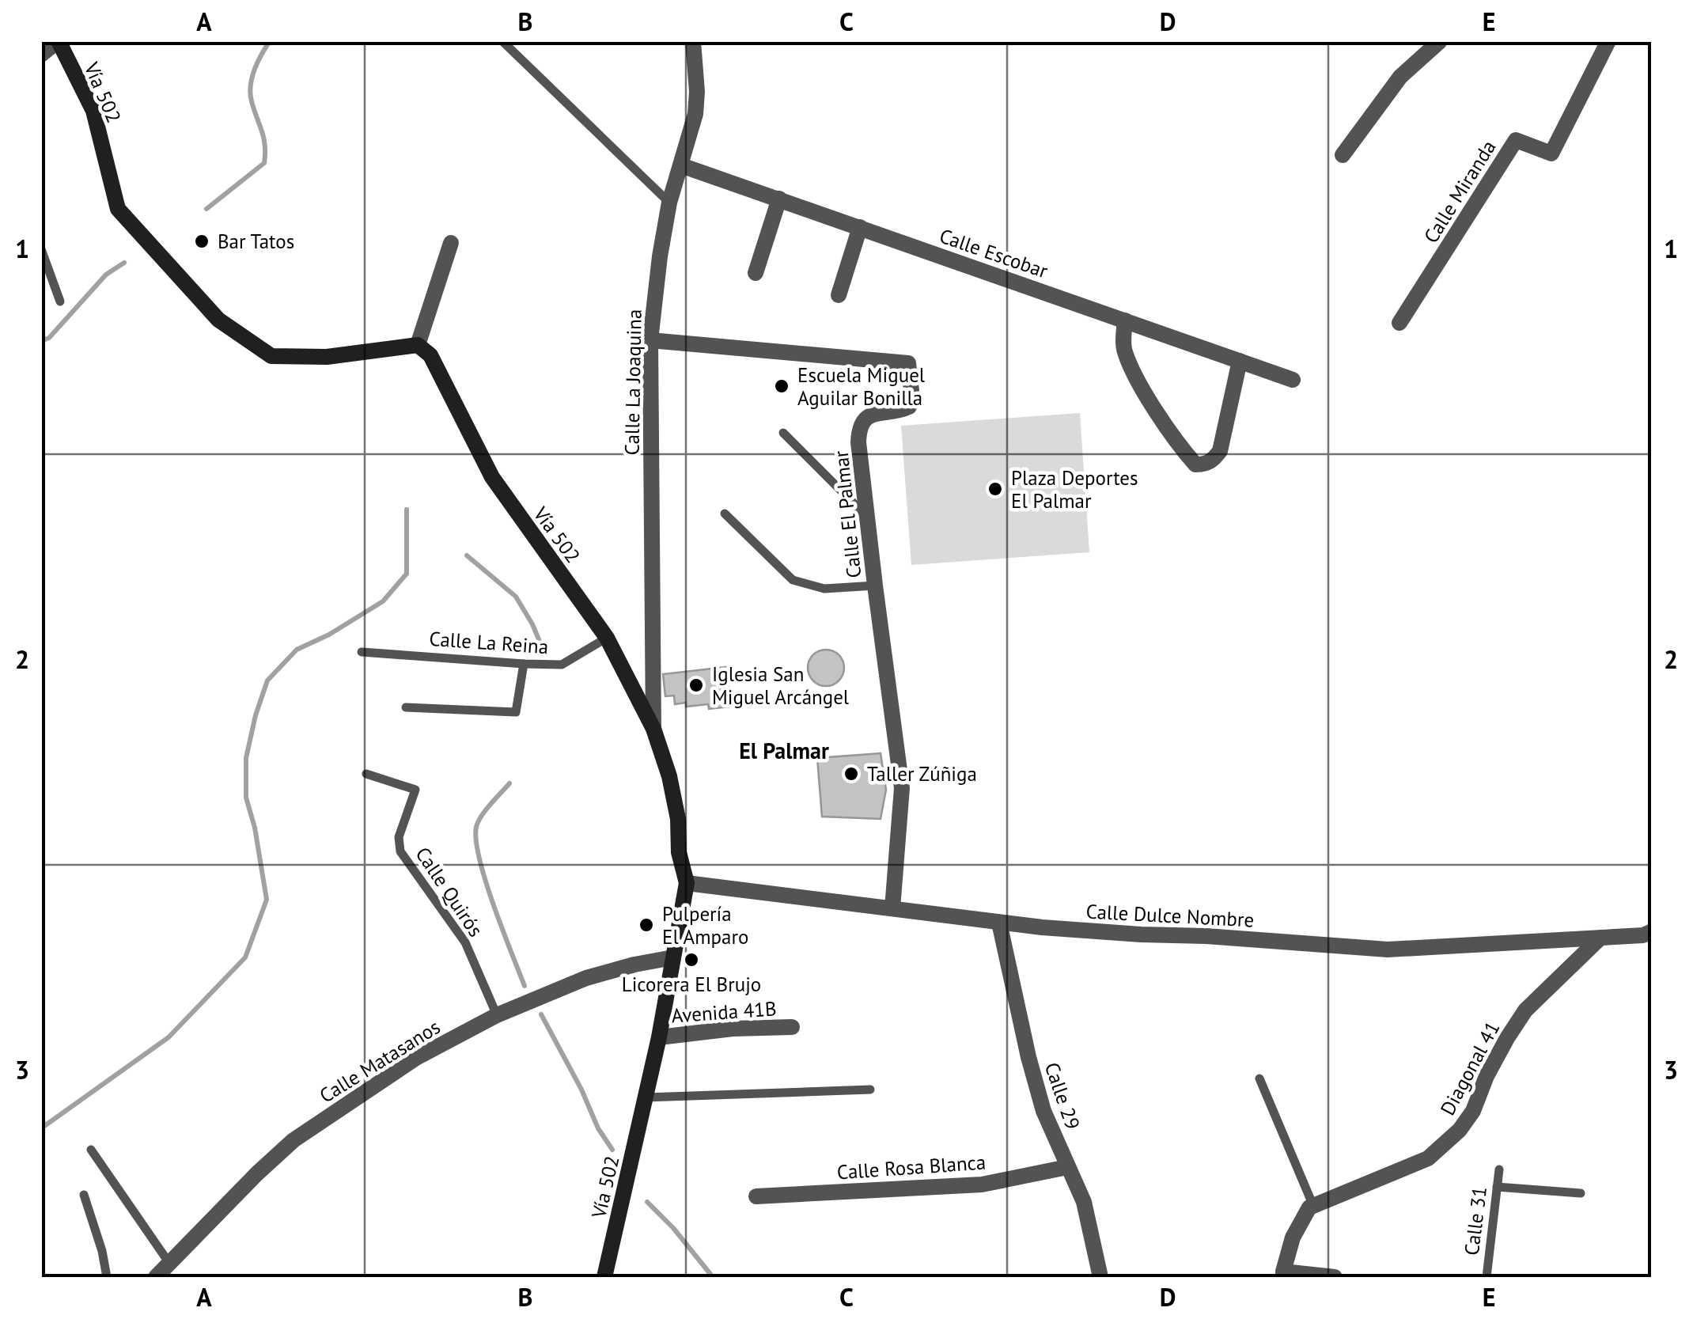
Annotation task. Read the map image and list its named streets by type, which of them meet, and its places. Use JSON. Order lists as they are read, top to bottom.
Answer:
{
  "streets": {
    "street": [
      "Vía 502",
      "Calle Miranda",
      "Calle Escobar",
      "Calle La Joaquina",
      "Calle El Palmar",
      "Calle Dulce Nombre",
      "Avenida 41B",
      "Calle Matasanos",
      "Diagonal 41",
      "Calle 29",
      "Calle Rosa Blanca"
    ],
    "lane": ["Calle La Reina", "Calle Quirós", "Calle 31"]
  },
  "crossings": [
    ["Vía 502", "Calle La Joaquina"],
    ["Vía 502", "Calle La Reina"],
    ["Vía 502", "Calle Dulce Nombre"],
    ["Vía 502", "Avenida 41B"],
    ["Vía 502", "Calle Matasanos"],
    ["Calle Escobar", "Calle La Joaquina"],
    ["Calle La Joaquina", "Calle El Palmar"],
    ["Calle El Palmar", "Calle Dulce Nombre"],
    ["Calle Quirós", "Calle Matasanos"],
    ["Calle Dulce Nombre", "Diagonal 41"],
    ["Calle Dulce Nombre", "Calle 29"],
    ["Calle 29", "Calle Rosa Blanca"]
  ],
  "districts": ["El Palmar"],
  "places": [
    "Bar Tatos",
    "Escuela Miguel Aguilar Bonilla",
    "Plaza Deportes El Palmar",
    "Iglesia San Miguel Arcángel",
    "Taller Zúñiga",
    "Pulpería El Amparo",
    "Licorera El Brujo"
  ],
  "grid": {
    "columns": [
      "A",
      "B",
      "C",
      "D",
      "E"
    ],
    "rows": ["1", "2", "3"]
  }
}
